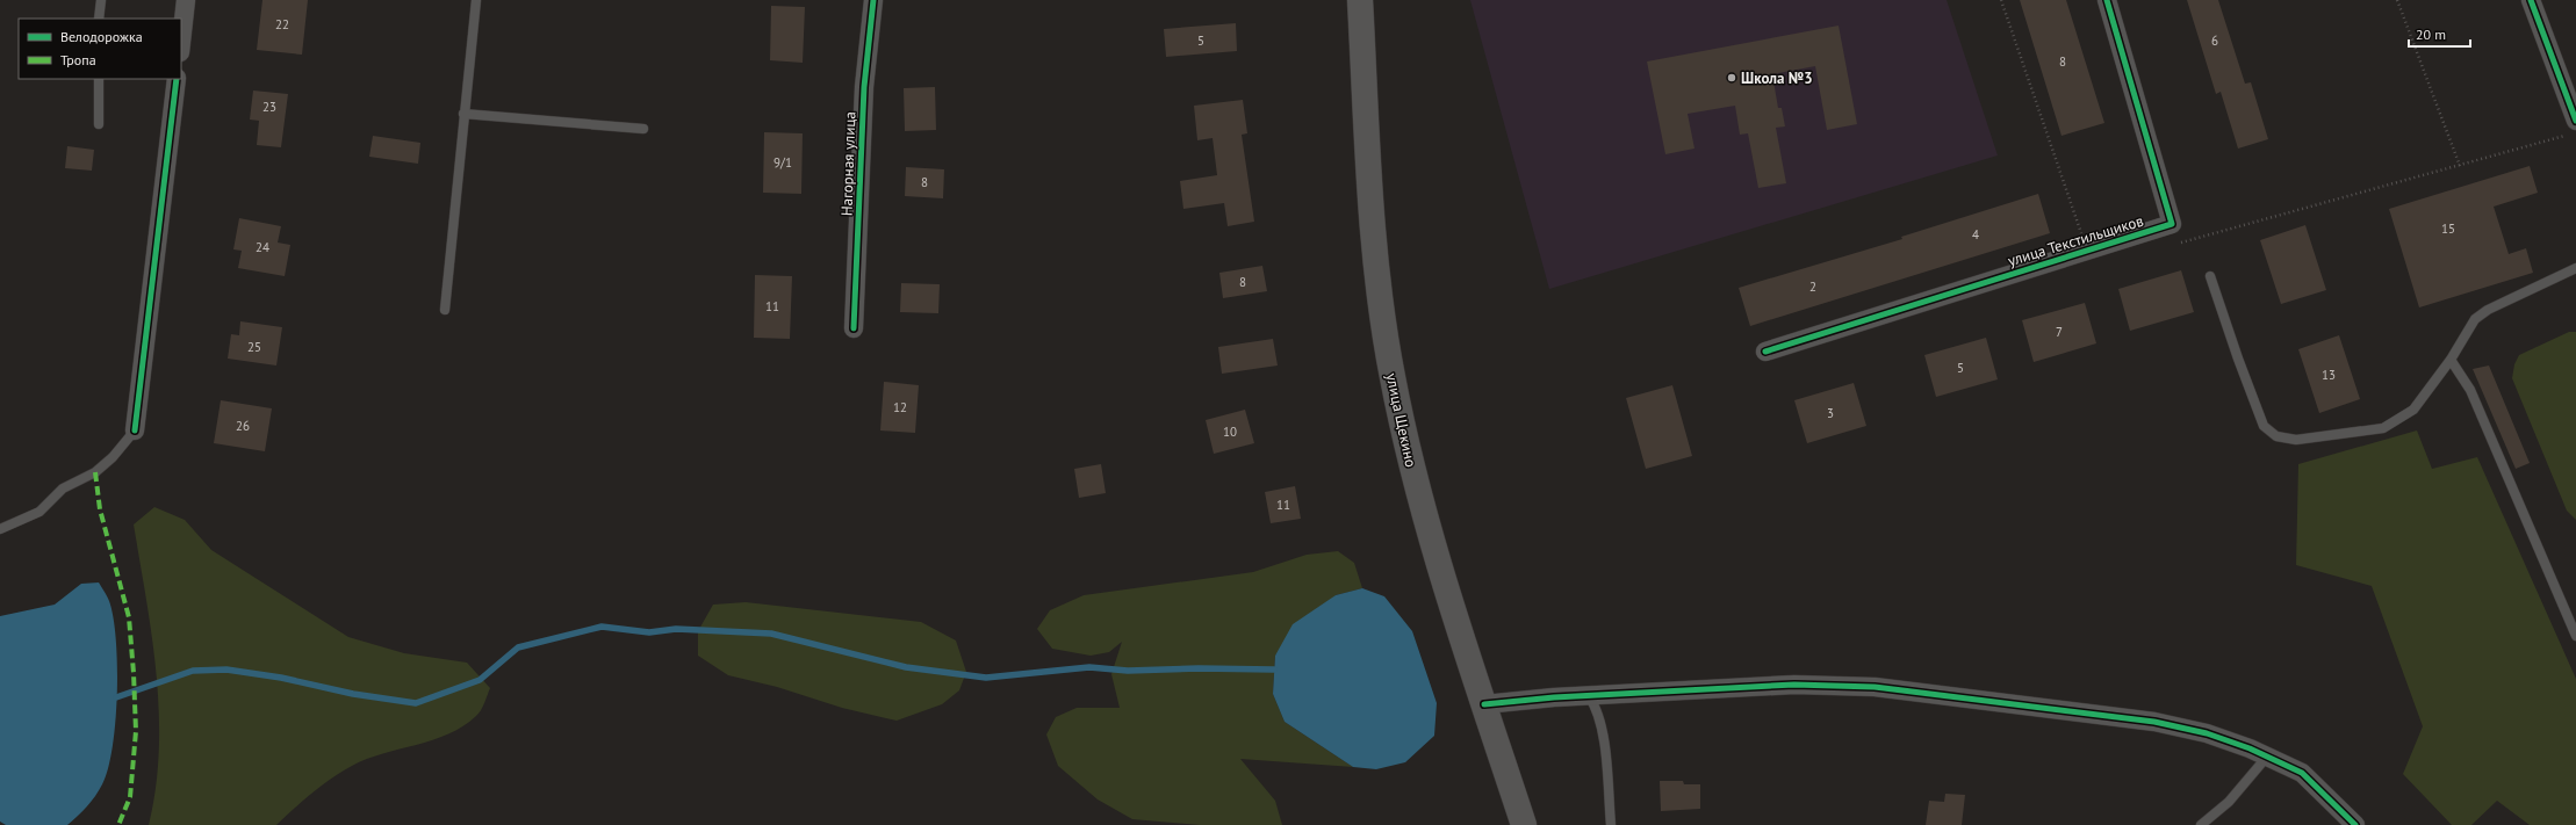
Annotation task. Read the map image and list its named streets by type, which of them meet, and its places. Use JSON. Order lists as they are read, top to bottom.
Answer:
{
  "streets": {
    "main road": ["улица Щекино"],
    "street": ["Нагорная улица", "улица Текстильщиков"]
  },
  "places": ["Школа №3"],
  "house_numbers": [
    "22",
    "5",
    "6",
    "8",
    "23",
    "9/1",
    "8",
    "15",
    "4",
    "24",
    "8",
    "2",
    "11",
    "7",
    "25",
    "5",
    "13",
    "12",
    "3",
    "26",
    "10",
    "11"
  ],
  "legend": ["Велодорожка", "Тропа"],
  "scale_bar": "20 m"
}
